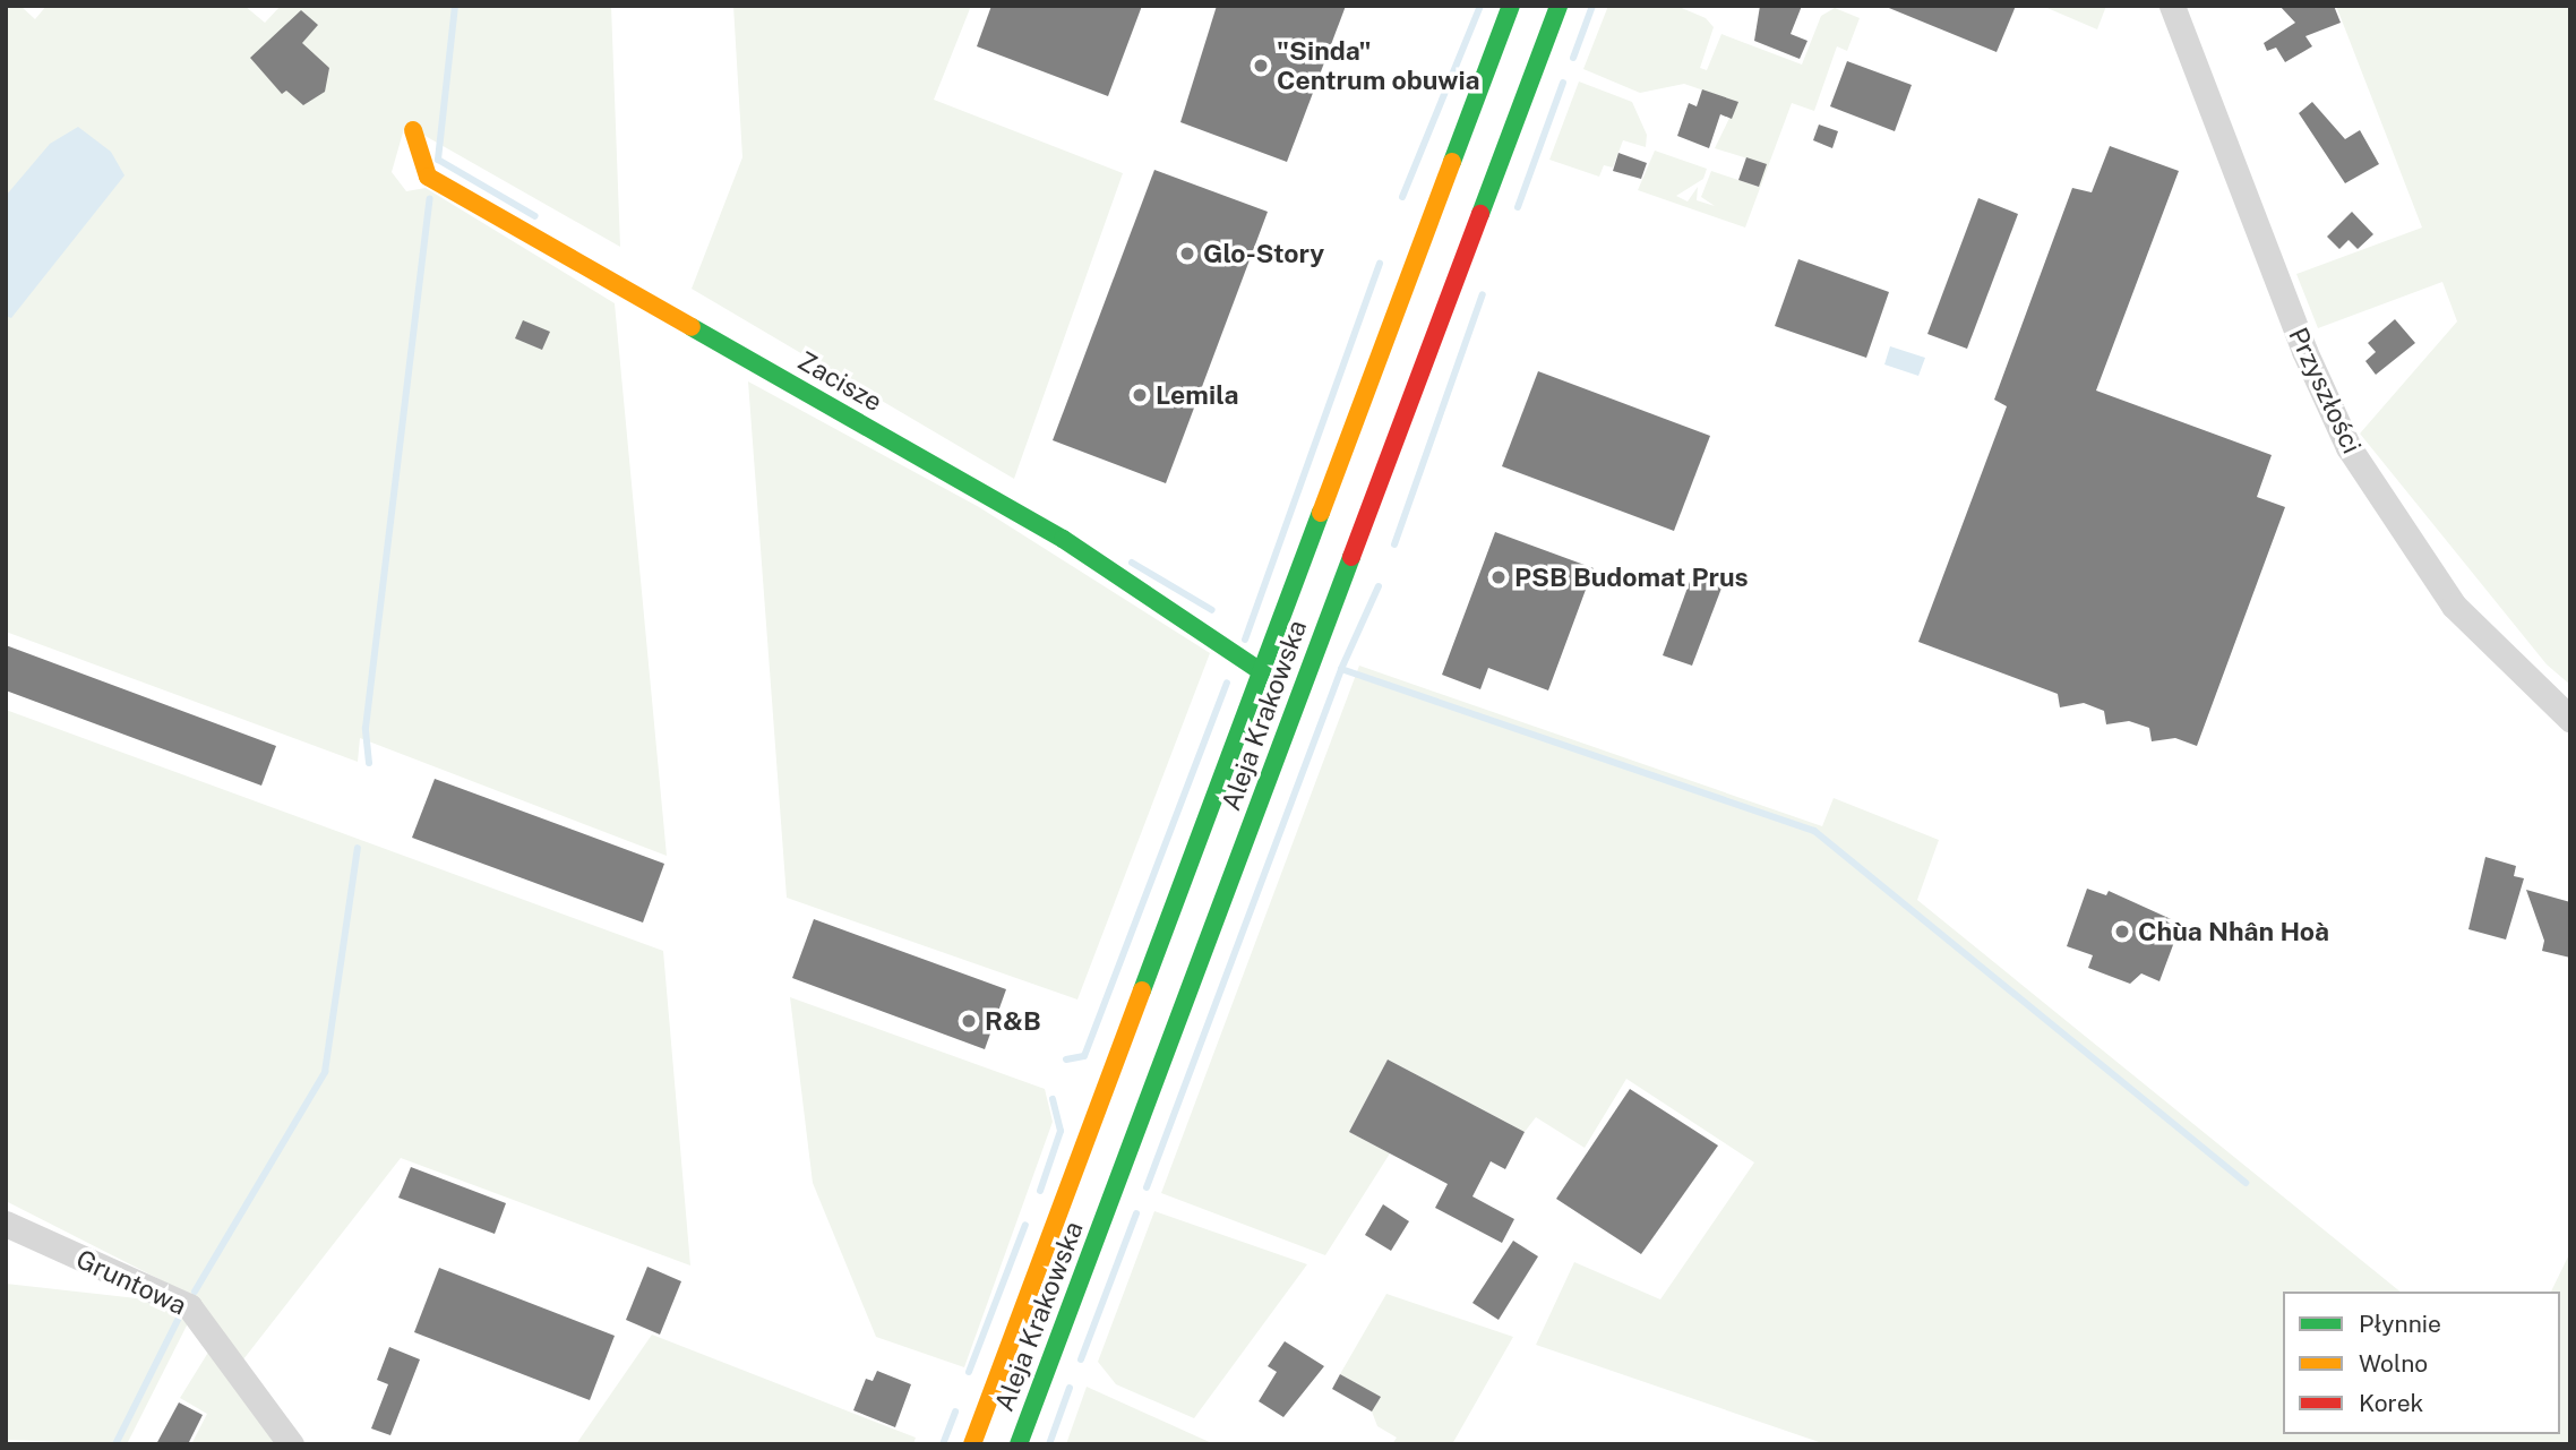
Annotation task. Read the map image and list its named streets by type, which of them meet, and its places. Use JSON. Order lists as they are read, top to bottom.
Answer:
{
  "streets": {
    "main road": ["Zacisze", "Aleja Krakowska"],
    "street": ["Przyszłości", "Gruntowa"]
  },
  "crossings": [
    ["Zacisze", "Aleja Krakowska"]
  ],
  "places": [
    "\"Sinda\" Centrum obuwia",
    "Glo-Story",
    "Lemila",
    "PSB Budomat Prus",
    "Chùa Nhân Hoà",
    "R&B"
  ],
  "legend": ["Płynnie", "Wolno", "Korek"]
}
